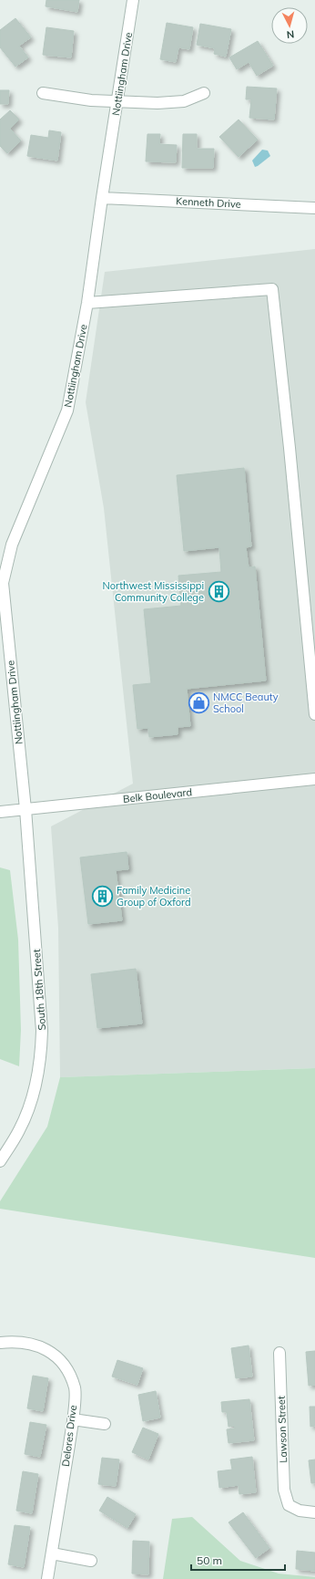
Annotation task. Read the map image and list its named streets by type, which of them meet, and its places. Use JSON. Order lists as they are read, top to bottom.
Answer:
{
  "streets": {
    "street": [
      "Nottiingham Drive",
      "Kenneth Drive",
      "Belk Boulevard",
      "South 18th Street",
      "Lawson Street",
      "Delores Drive"
    ]
  },
  "crossings": [
    ["Nottiingham Drive", "Kenneth Drive"],
    ["Nottiingham Drive", "Belk Boulevard"],
    ["Nottiingham Drive", "South 18th Street"],
    ["Belk Boulevard", "South 18th Street"]
  ],
  "places": {
    "building": ["Northwest Mississippi Community College", "Family Medicine Group of Oxford"],
    "shop": ["NMCC Beauty School"]
  },
  "scale_bar": "50 m",
  "north": "bottom"
}
